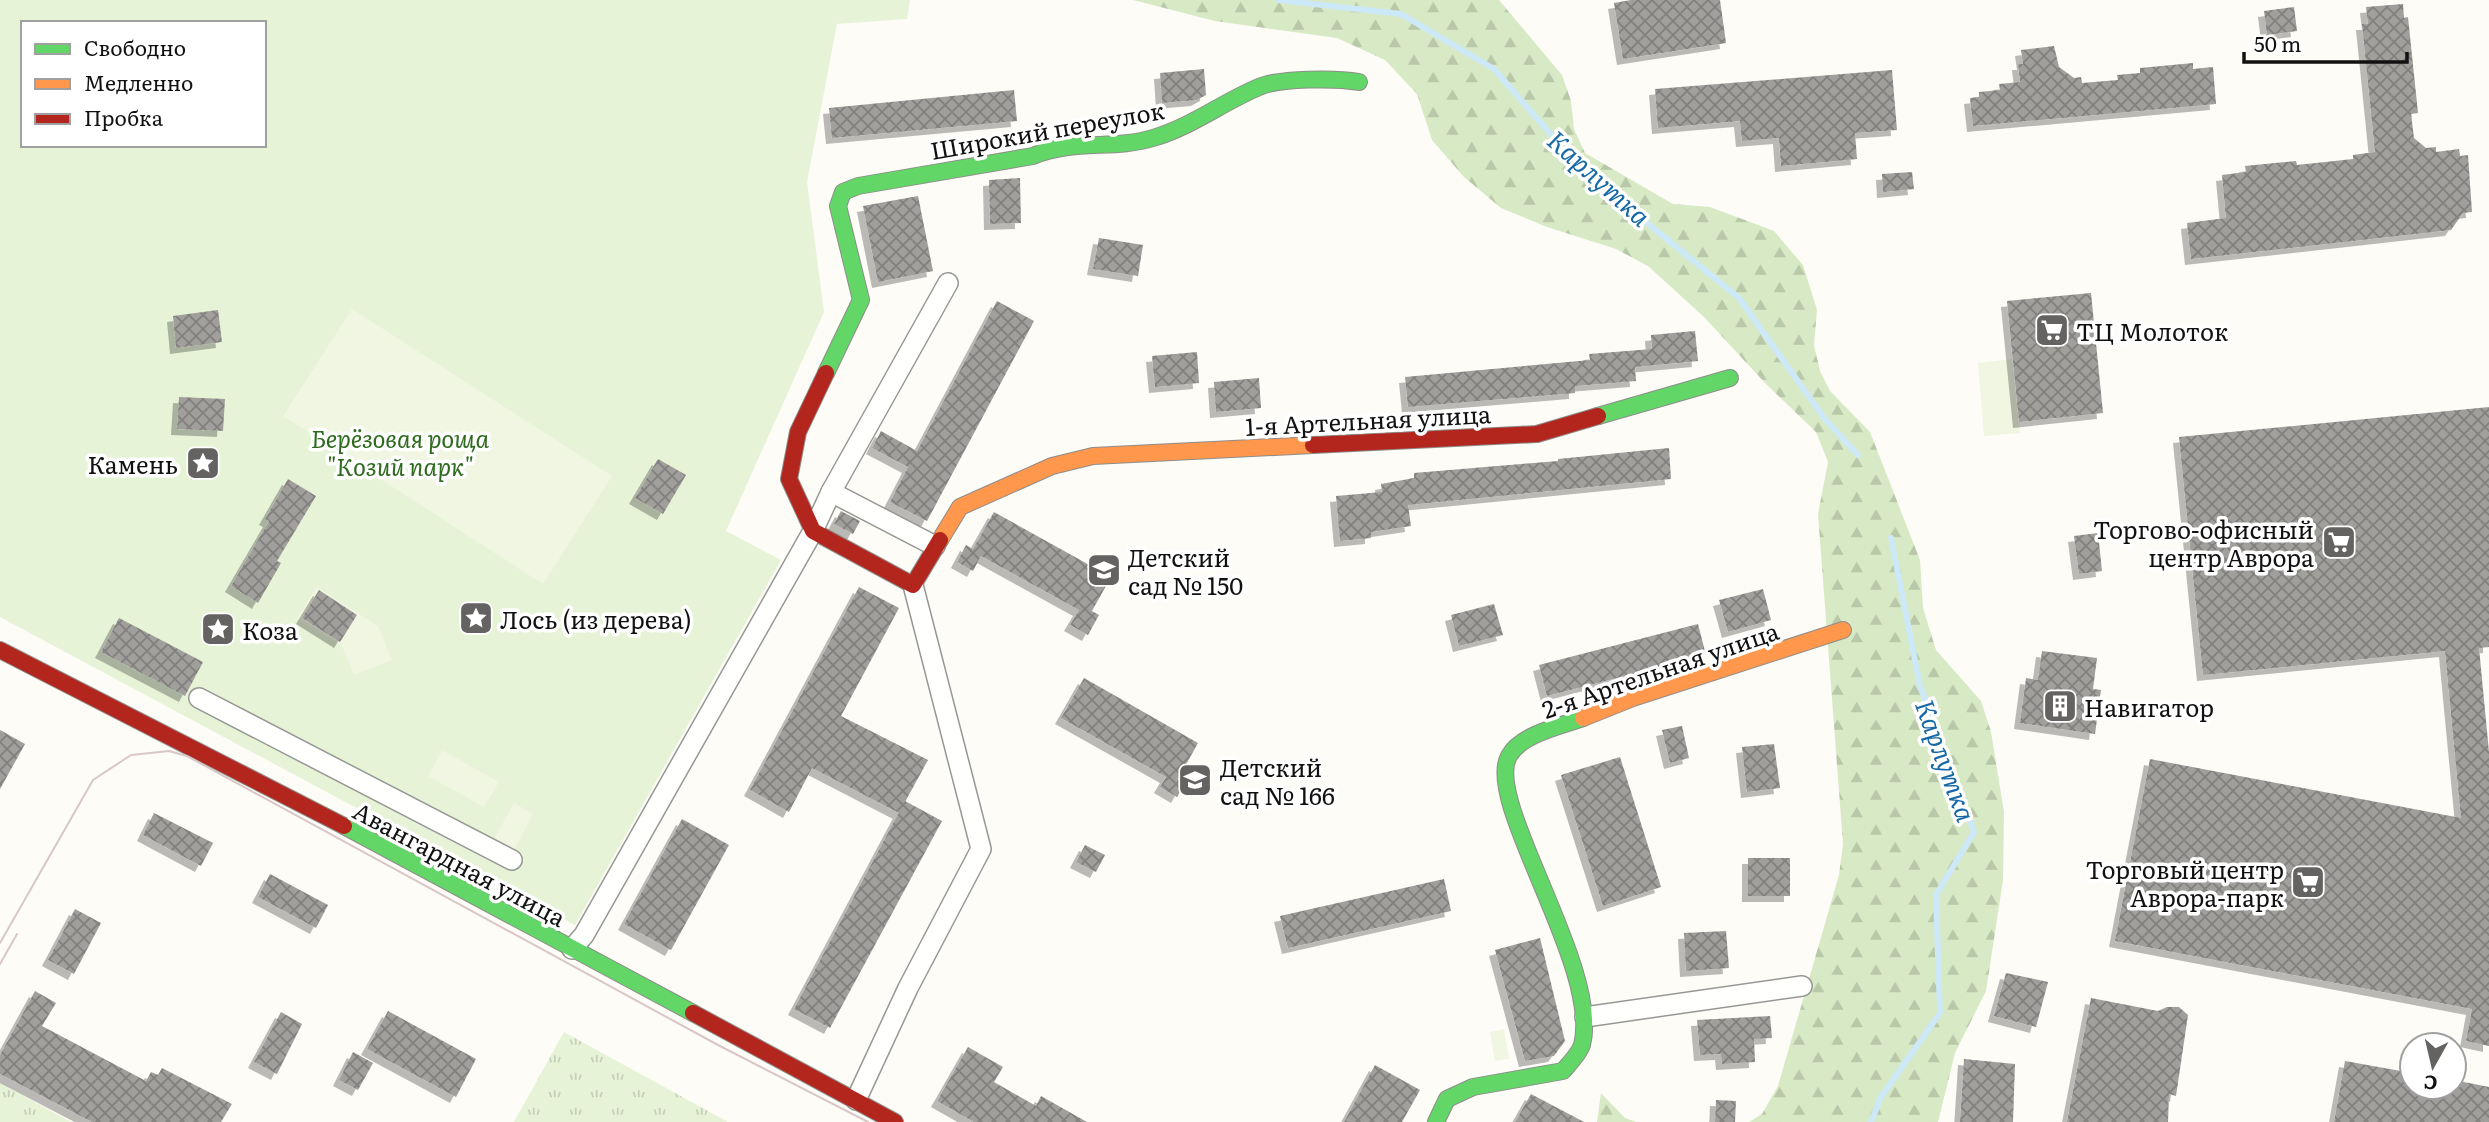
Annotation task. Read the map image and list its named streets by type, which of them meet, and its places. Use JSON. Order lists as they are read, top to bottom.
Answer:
{
  "streets": {
    "street": [
      "Широкий переулок",
      "1-я Артельная улица",
      "2-я Артельная улица",
      "Авангардная улица"
    ]
  },
  "water": ["Карлутка"],
  "parks": ["Берёзовая роща \"Козий парк\""],
  "places": {
    "supermarket": ["ТЦ Молоток", "Торгово-офисный центр Аврора", "Торговый центр Аврора-парк"],
    "place": ["Камень", "Лось (из дерева)", "Коза"],
    "school or university": ["Детский сад № 150", "Детский сад № 166"],
    "building": ["Навигатор"]
  },
  "legend": ["Свободно", "Медленно", "Пробка"],
  "scale_bar": "50 m",
  "north": "bottom"
}
